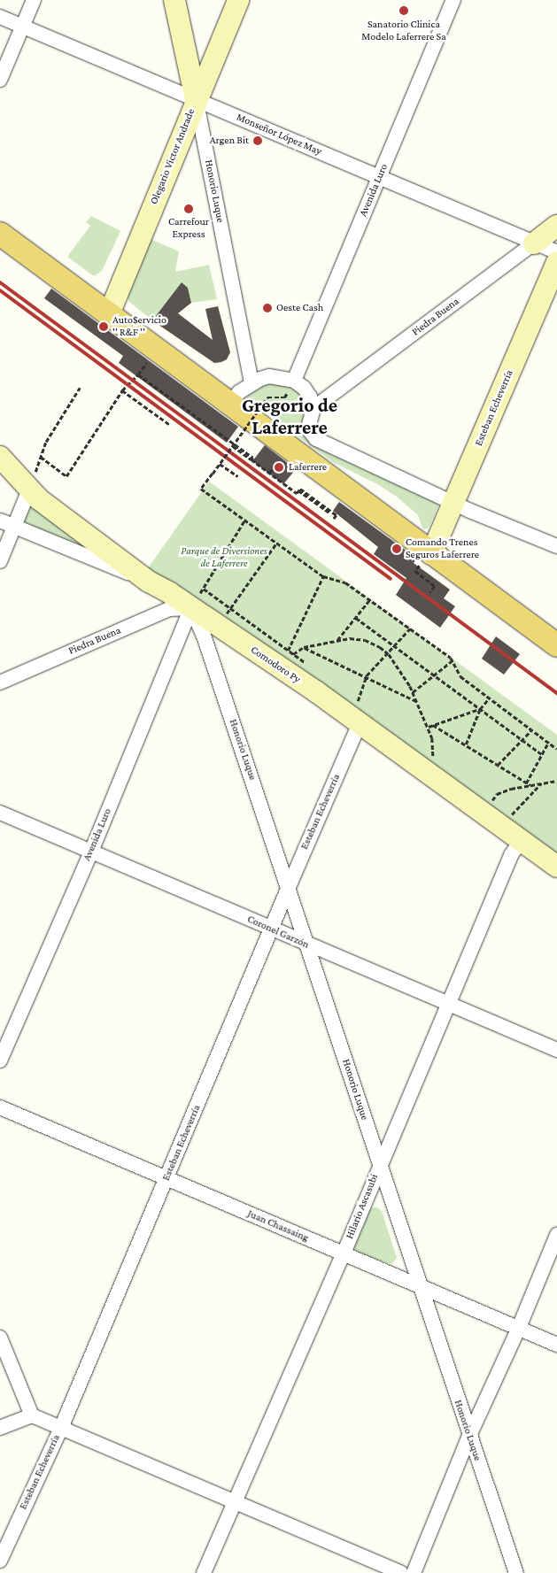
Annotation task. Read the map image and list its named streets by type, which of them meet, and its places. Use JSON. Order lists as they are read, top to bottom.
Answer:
{
  "streets": {
    "street": [
      "Monseñor López May",
      "Olegario Victor Andrade",
      "Avenida Luro",
      "Honorio Luque",
      "Piedra Buena",
      "Esteban Echeverría",
      "Comodoro Py",
      "Coronel Garzón",
      "Hilario Ascasubi",
      "Juan Chassaing"
    ]
  },
  "crossings": [
    ["Monseñor López May", "Olegario Victor Andrade"],
    ["Monseñor López May", "Avenida Luro"],
    ["Monseñor López May", "Honorio Luque"],
    ["Monseñor López May", "Piedra Buena"],
    ["Olegario Victor Andrade", "Honorio Luque"],
    ["Avenida Luro", "Honorio Luque"],
    ["Avenida Luro", "Piedra Buena"],
    ["Avenida Luro", "Comodoro Py"],
    ["Avenida Luro", "Coronel Garzón"],
    ["Honorio Luque", "Piedra Buena"],
    ["Honorio Luque", "Esteban Echeverría"],
    ["Honorio Luque", "Comodoro Py"],
    ["Honorio Luque", "Coronel Garzón"],
    ["Honorio Luque", "Hilario Ascasubi"],
    ["Honorio Luque", "Juan Chassaing"],
    ["Piedra Buena", "Comodoro Py"],
    ["Esteban Echeverría", "Comodoro Py"],
    ["Esteban Echeverría", "Coronel Garzón"],
    ["Esteban Echeverría", "Juan Chassaing"],
    ["Comodoro Py", "Hilario Ascasubi"],
    ["Coronel Garzón", "Hilario Ascasubi"],
    ["Hilario Ascasubi", "Juan Chassaing"]
  ],
  "districts": ["Gregorio de Laferrere"],
  "parks": ["Parque de Diversiones de Laferrere"],
  "places": [
    "Sanatorio Clinica Modelo Laferrere Sa",
    "Argen Bit",
    "Carrefour Express",
    "Oeste Cash",
    "Auto$ervicio '' R&F ''",
    "Laferrere",
    "Comando Trenes Seguros Laferrere"
  ]
}
